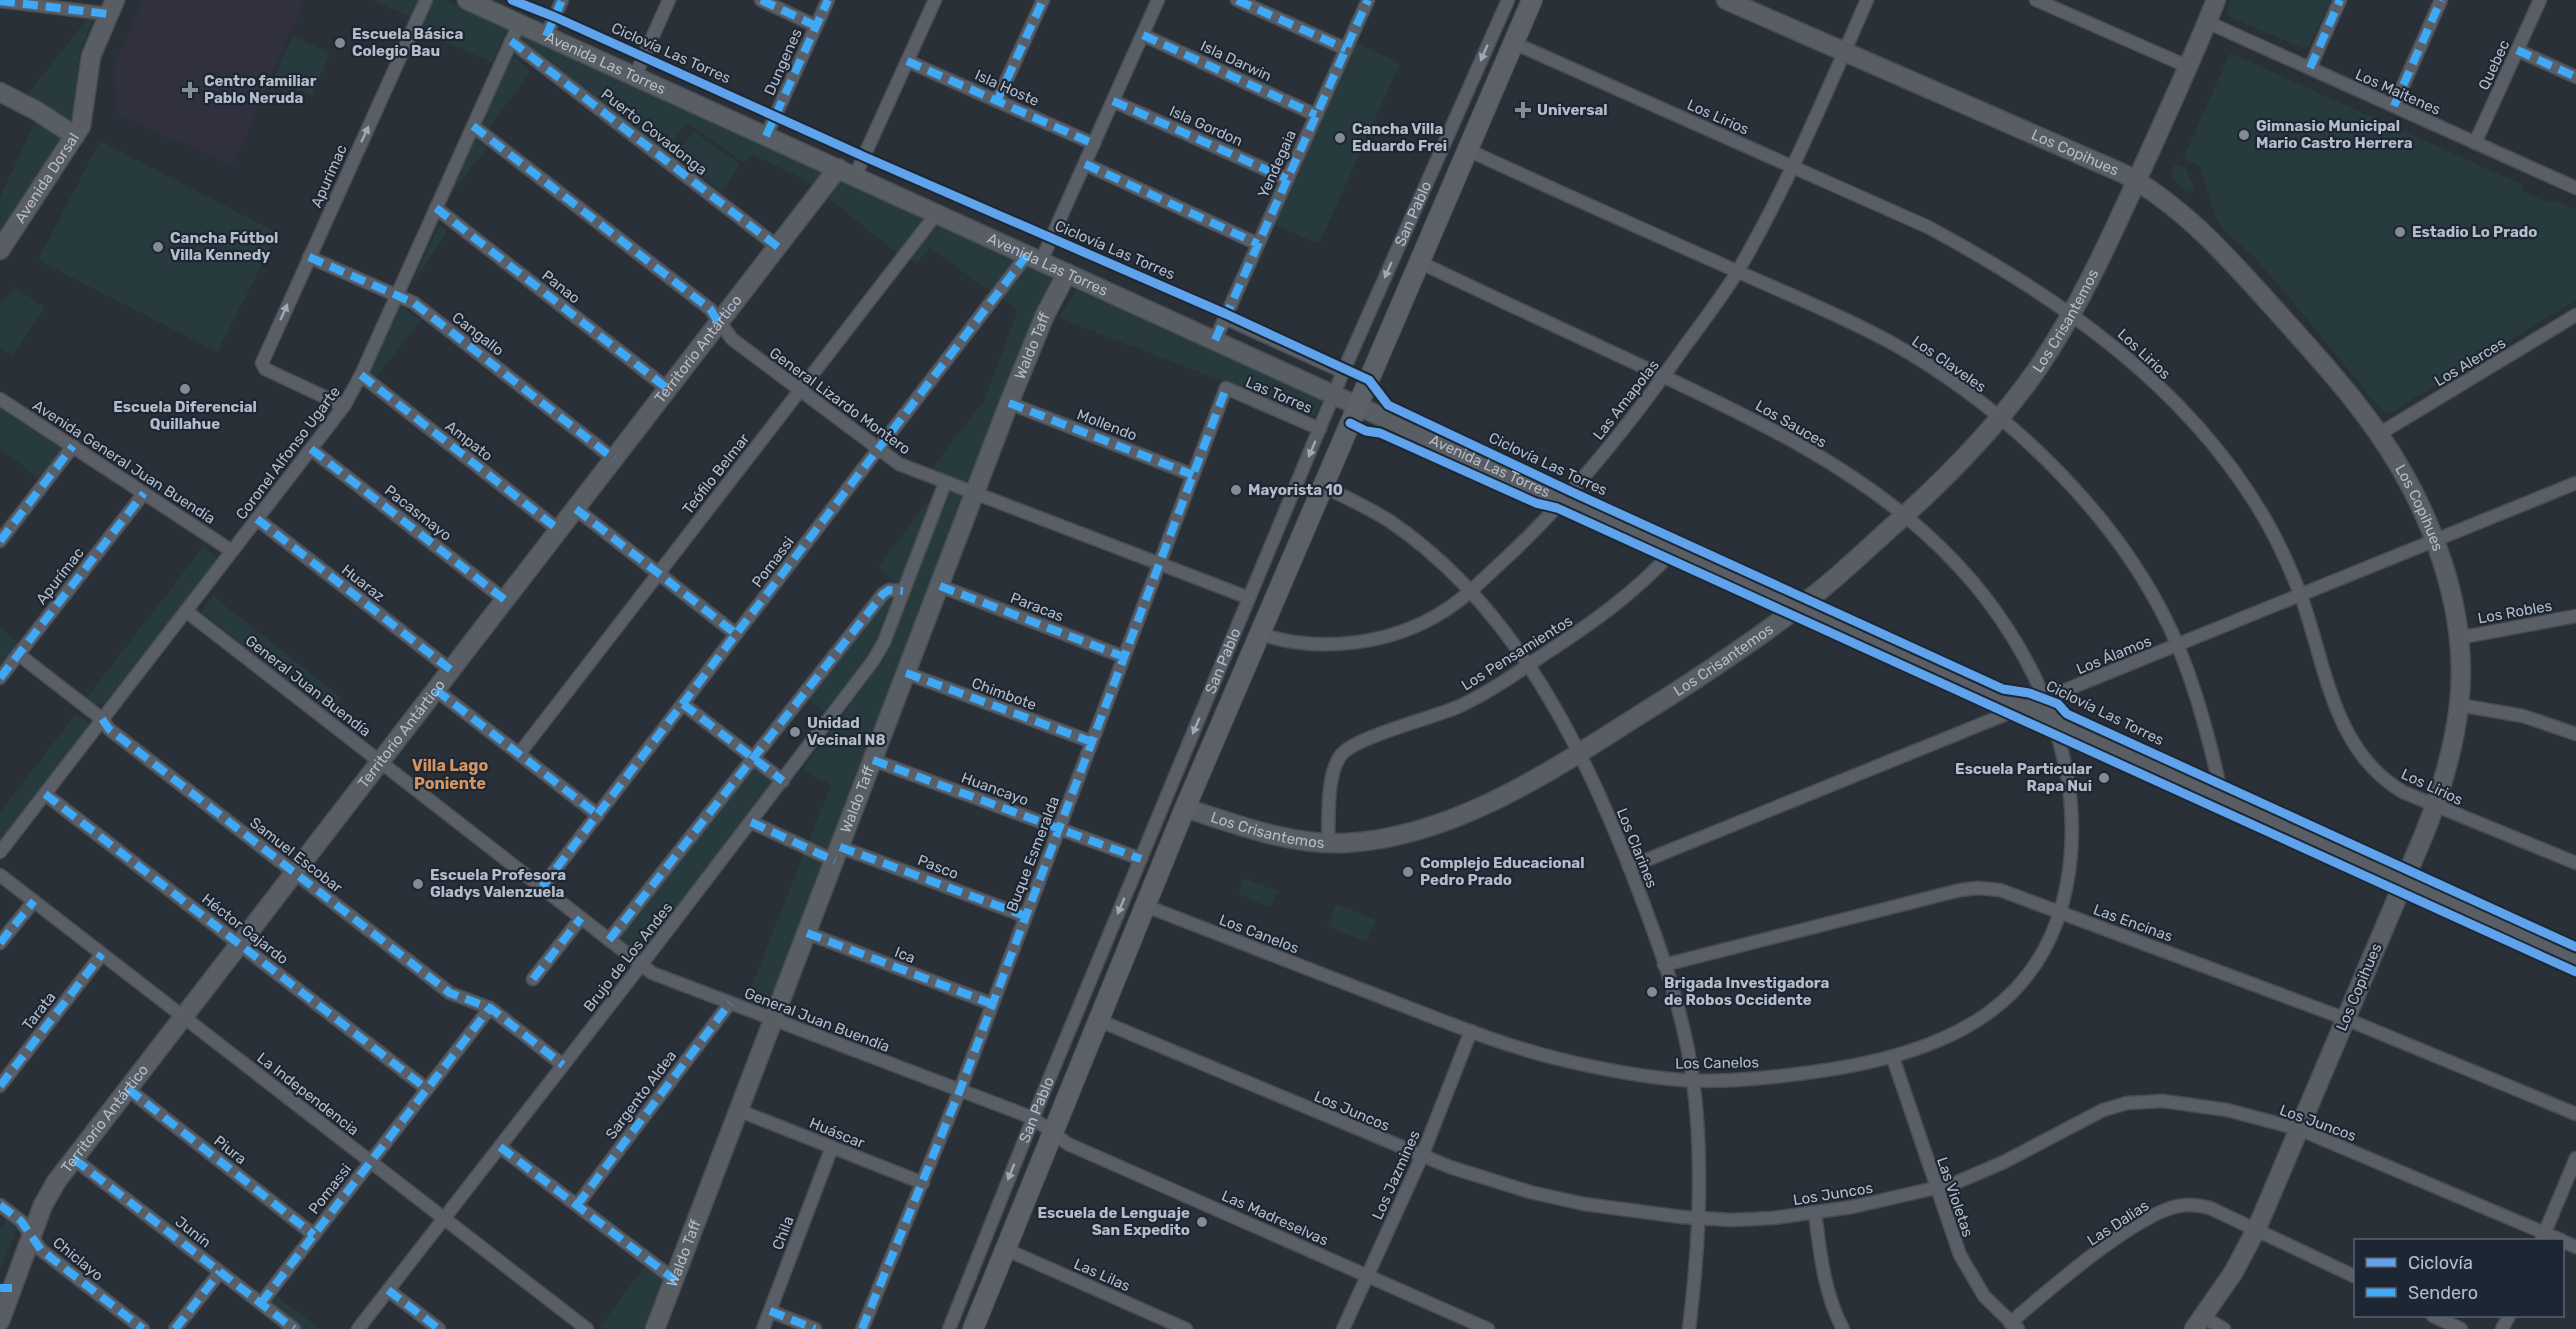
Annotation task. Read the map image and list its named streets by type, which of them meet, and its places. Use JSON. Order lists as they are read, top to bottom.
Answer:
{
  "streets": {
    "main road": ["San Pablo"],
    "street": [
      "Isla Darwin",
      "Avenida Las Torres",
      "Dungenes",
      "Quebec",
      "Isla Hoste",
      "Los Maitenes",
      "Los Lirios",
      "Isla Gordon",
      "Puerto Covadonga",
      "Los Copihues",
      "Yendegaia",
      "Apurímac",
      "Avenida Dorsal",
      "Panao",
      "Los Crisantemos",
      "Cangallo",
      "Waldo Taff",
      "Territorio Antártico",
      "Los Alerces",
      "Los Claveles",
      "Las Torres",
      "Las Amapolas",
      "General Lizardo Montero",
      "Los Sauces",
      "Mollendo",
      "Ampato",
      "Coronel Alfonso Ugarte",
      "Avenida General Juan Buendía",
      "Teófilo Belmar",
      "Pacasmayo",
      "Pomassi",
      "Huaraz",
      "Paracas",
      "Los Robles",
      "Los Pensamientos",
      "Los Álamos",
      "General Juan Buendía",
      "Chimbote",
      "Huancayo",
      "Los Clarines",
      "Buque Esmeralda",
      "Samuel Escobar",
      "Pasco",
      "Las Encinas",
      "Héctor Gajardo",
      "Los Canelos",
      "Ica",
      "Brujo de Los Andes",
      "Tarata",
      "La Independencia",
      "Sargento Aldea",
      "Los Juncos",
      "Huáscar",
      "Piura",
      "Los Jazmines",
      "Las Violetas",
      "Las Madreselvas",
      "Las Dalias",
      "Junín",
      "Chila",
      "Chiclayo",
      "Las Lilas"
    ],
    "cycle path": ["Ciclovía Las Torres"]
  },
  "crossings": [
    ["Isla Darwin", "Yendegaia"],
    ["Avenida Las Torres", "Dungenes"],
    ["Avenida Las Torres", "Los Copihues"],
    ["Avenida Las Torres", "Yendegaia"],
    ["Avenida Las Torres", "San Pablo"],
    ["Avenida Las Torres", "Los Crisantemos"],
    ["Avenida Las Torres", "Waldo Taff"],
    ["Avenida Las Torres", "Territorio Antártico"],
    ["Avenida Las Torres", "Los Claveles"],
    ["Avenida Las Torres", "Las Amapolas"],
    ["Avenida Las Torres", "Los Sauces"],
    ["Avenida Las Torres", "Coronel Alfonso Ugarte"],
    ["Avenida Las Torres", "Teófilo Belmar"],
    ["Avenida Las Torres", "Pomassi"],
    ["Avenida Las Torres", "Los Pensamientos"],
    ["Avenida Las Torres", "Los Álamos"],
    ["Avenida Las Torres", "Los Canelos"],
    ["Quebec", "Los Maitenes"],
    ["Isla Hoste", "Territorio Antártico"],
    ["Los Maitenes", "Los Crisantemos"],
    ["Los Lirios", "Los Copihues"],
    ["Los Lirios", "San Pablo"],
    ["Los Lirios", "Los Crisantemos"],
    ["Los Lirios", "Las Amapolas"],
    ["Los Lirios", "Los Álamos"],
    ["Isla Gordon", "Yendegaia"],
    ["Puerto Covadonga", "Territorio Antártico"],
    ["Puerto Covadonga", "Coronel Alfonso Ugarte"],
    ["Los Copihues", "Los Crisantemos"],
    ["Los Copihues", "Los Alerces"],
    ["Los Copihues", "Las Amapolas"],
    ["Los Copihues", "Los Robles"],
    ["Los Copihues", "Los Álamos"],
    ["Los Copihues", "Las Encinas"],
    ["Los Copihues", "Los Juncos"],
    ["Los Copihues", "Las Dalias"],
    ["Apurímac", "Cangallo"],
    ["Apurímac", "Coronel Alfonso Ugarte"],
    ["Apurímac", "Avenida General Juan Buendía"],
    ["Apurímac", "Samuel Escobar"],
    ["San Pablo", "Los Crisantemos"],
    ["San Pablo", "Los Claveles"],
    ["San Pablo", "Las Torres"],
    ["San Pablo", "Las Amapolas"],
    ["San Pablo", "General Lizardo Montero"],
    ["San Pablo", "Los Sauces"],
    ["San Pablo", "General Juan Buendía"],
    ["San Pablo", "Huancayo"],
    ["San Pablo", "Los Clarines"],
    ["San Pablo", "Los Canelos"],
    ["San Pablo", "Los Juncos"],
    ["San Pablo", "Las Madreselvas"],
    ["San Pablo", "Las Lilas"],
    ["Panao", "Territorio Antártico"],
    ["Panao", "Coronel Alfonso Ugarte"],
    ["Los Crisantemos", "Los Claveles"],
    ["Los Crisantemos", "Los Sauces"],
    ["Los Crisantemos", "Los Pensamientos"],
    ["Los Crisantemos", "Los Clarines"],
    ["Cangallo", "Territorio Antártico"],
    ["Cangallo", "Coronel Alfonso Ugarte"],
    ["Waldo Taff", "General Lizardo Montero"],
    ["Waldo Taff", "Mollendo"],
    ["Waldo Taff", "Paracas"],
    ["Waldo Taff", "General Juan Buendía"],
    ["Waldo Taff", "Chimbote"],
    ["Waldo Taff", "Huancayo"],
    ["Waldo Taff", "Pasco"],
    ["Waldo Taff", "Ica"],
    ["Waldo Taff", "Huáscar"],
    ["Territorio Antártico", "General Lizardo Montero"],
    ["Territorio Antártico", "Ampato"],
    ["Territorio Antártico", "Pacasmayo"],
    ["Territorio Antártico", "Huaraz"],
    ["Territorio Antártico", "General Juan Buendía"],
    ["Territorio Antártico", "Samuel Escobar"],
    ["Territorio Antártico", "Héctor Gajardo"],
    ["Territorio Antártico", "La Independencia"],
    ["Territorio Antártico", "Piura"],
    ["Territorio Antártico", "Junín"],
    ["Territorio Antártico", "Chiclayo"],
    ["Los Claveles", "Las Amapolas"],
    ["Los Claveles", "Los Álamos"],
    ["Las Torres", "Buque Esmeralda"],
    ["Las Amapolas", "Los Sauces"],
    ["Las Amapolas", "Los Clarines"],
    ["General Lizardo Montero", "Coronel Alfonso Ugarte"],
    ["General Lizardo Montero", "Teófilo Belmar"],
    ["General Lizardo Montero", "Pomassi"],
    ["General Lizardo Montero", "Buque Esmeralda"],
    ["General Lizardo Montero", "Brujo de Los Andes"],
    ["Los Sauces", "Los Álamos"],
    ["Los Sauces", "Los Canelos"],
    ["Mollendo", "Buque Esmeralda"],
    ["Ampato", "Coronel Alfonso Ugarte"],
    ["Coronel Alfonso Ugarte", "Avenida General Juan Buendía"],
    ["Coronel Alfonso Ugarte", "Pacasmayo"],
    ["Coronel Alfonso Ugarte", "Huaraz"],
    ["Coronel Alfonso Ugarte", "General Juan Buendía"],
    ["Coronel Alfonso Ugarte", "Samuel Escobar"],
    ["Coronel Alfonso Ugarte", "Héctor Gajardo"],
    ["Pomassi", "General Juan Buendía"],
    ["Pomassi", "Samuel Escobar"],
    ["Pomassi", "Héctor Gajardo"],
    ["Pomassi", "La Independencia"],
    ["Pomassi", "Piura"],
    ["Pomassi", "Junín"],
    ["Paracas", "Buque Esmeralda"],
    ["Los Pensamientos", "Los Clarines"],
    ["Los Álamos", "Los Clarines"],
    ["General Juan Buendía", "Buque Esmeralda"],
    ["General Juan Buendía", "Brujo de Los Andes"],
    ["General Juan Buendía", "Sargento Aldea"],
    ["General Juan Buendía", "Las Madreselvas"],
    ["Chimbote", "Buque Esmeralda"],
    ["Huancayo", "Buque Esmeralda"],
    ["Los Clarines", "Las Encinas"],
    ["Los Clarines", "Los Canelos"],
    ["Los Clarines", "Los Juncos"],
    ["Buque Esmeralda", "Pasco"],
    ["Buque Esmeralda", "Ica"],
    ["Buque Esmeralda", "Huáscar"],
    ["Samuel Escobar", "Brujo de Los Andes"],
    ["Pasco", "Brujo de Los Andes"],
    ["Las Encinas", "Los Canelos"],
    ["Los Canelos", "Los Jazmines"],
    ["Los Canelos", "Las Violetas"],
    ["Brujo de Los Andes", "La Independencia"],
    ["Tarata", "La Independencia"],
    ["Los Juncos", "Los Jazmines"],
    ["Los Juncos", "Las Violetas"],
    ["Huáscar", "Chila"],
    ["Los Jazmines", "Las Madreselvas"],
    ["Las Violetas", "Las Dalias"]
  ],
  "one_way": ["Apurímac", "San Pablo"],
  "districts": ["Villa Lago Poniente"],
  "places": {
    "other": [
      "Escuela Básica Colegio Bau",
      "Gimnasio Municipal Mario Castro Herrera",
      "Cancha Villa Eduardo Frei",
      "Estadio Lo Prado",
      "Cancha Fútbol Villa Kennedy",
      "Escuela Diferencial Quillahue",
      "Mayorista 10",
      "Unidad Vecinal N8",
      "Escuela Particular Rapa Nui",
      "Complejo Educacional Pedro Prado",
      "Escuela Profesora Gladys Valenzuela",
      "Brigada Investigadora de Robos Occidente",
      "Escuela de Lenguaje San Expedito"
    ],
    "health": ["Centro familiar Pablo Neruda", "Universal"]
  },
  "legend": ["Ciclovía", "Sendero"]
}
